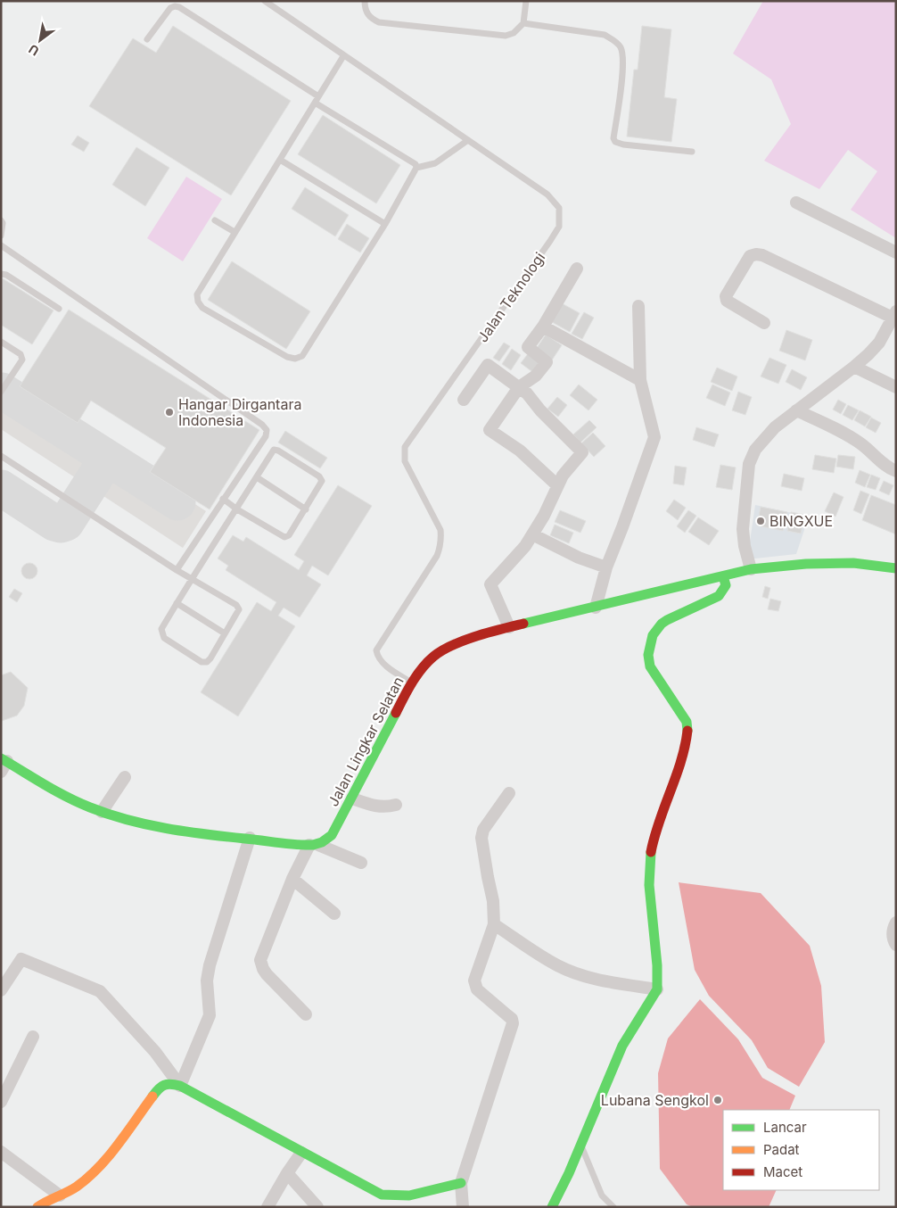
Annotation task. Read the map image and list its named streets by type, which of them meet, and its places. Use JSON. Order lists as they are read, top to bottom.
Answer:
{
  "streets": {
    "street": ["Jalan Lingkar Selatan"],
    "lane": ["Jalan Teknologi"]
  },
  "crossings": [
    ["Jalan Teknologi", "Jalan Lingkar Selatan"]
  ],
  "places": ["Hangar Dirgantara Indonesia", "BINGXUE", "Lubana Sengkol"],
  "legend": ["Lancar", "Padat", "Macet"],
  "north": "bottom left"
}
